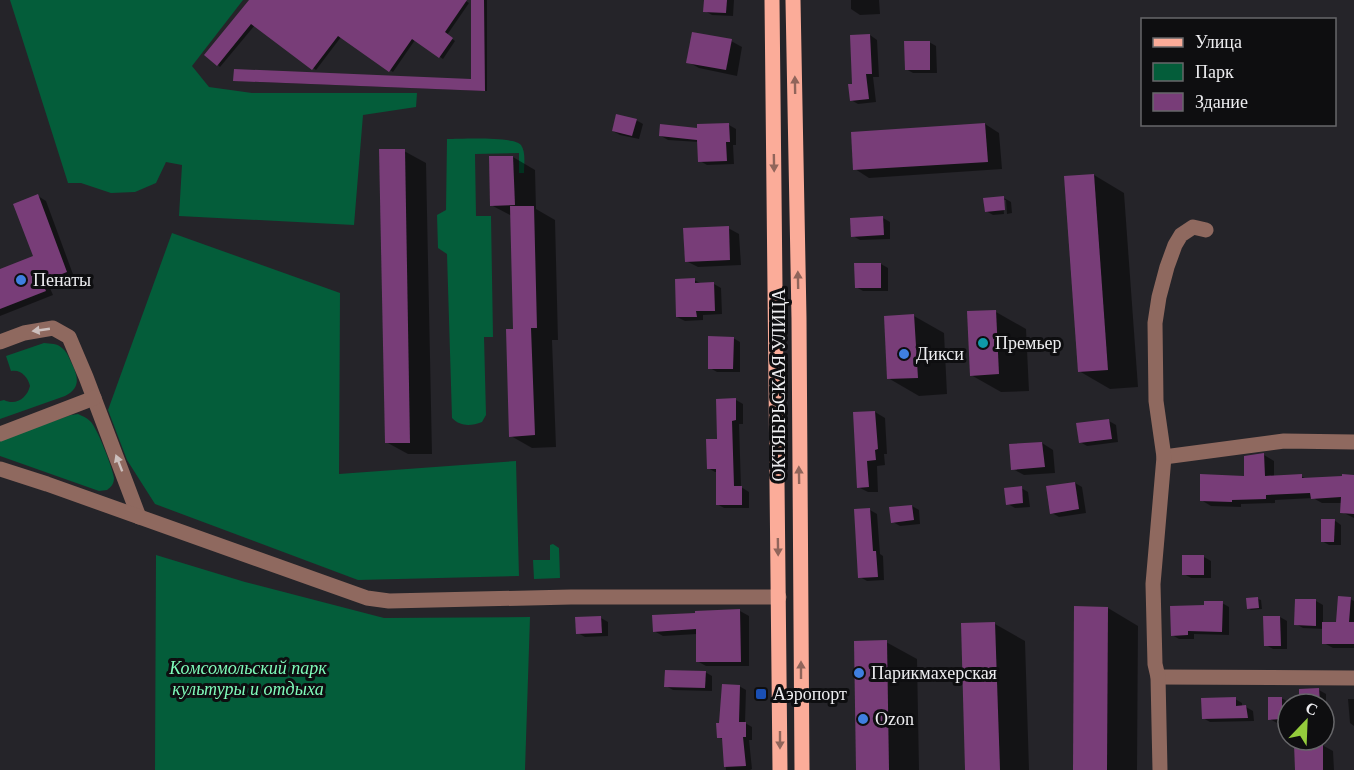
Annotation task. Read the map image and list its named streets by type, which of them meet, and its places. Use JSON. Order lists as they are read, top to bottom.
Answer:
{
  "streets": {
    "main road": ["ОКТЯБРЬСКАЯ УЛИЦА"]
  },
  "parks": ["Комсомольский парк культуры и отдыха"],
  "places": {
    "other": [
      "Пенаты",
      "Премьер",
      "Дикси",
      "Парикмахерская",
      "Ozon"
    ],
    "transit": ["Аэропорт"]
  },
  "legend": ["Улица", "Парк", "Здание"],
  "north": "top right"
}
